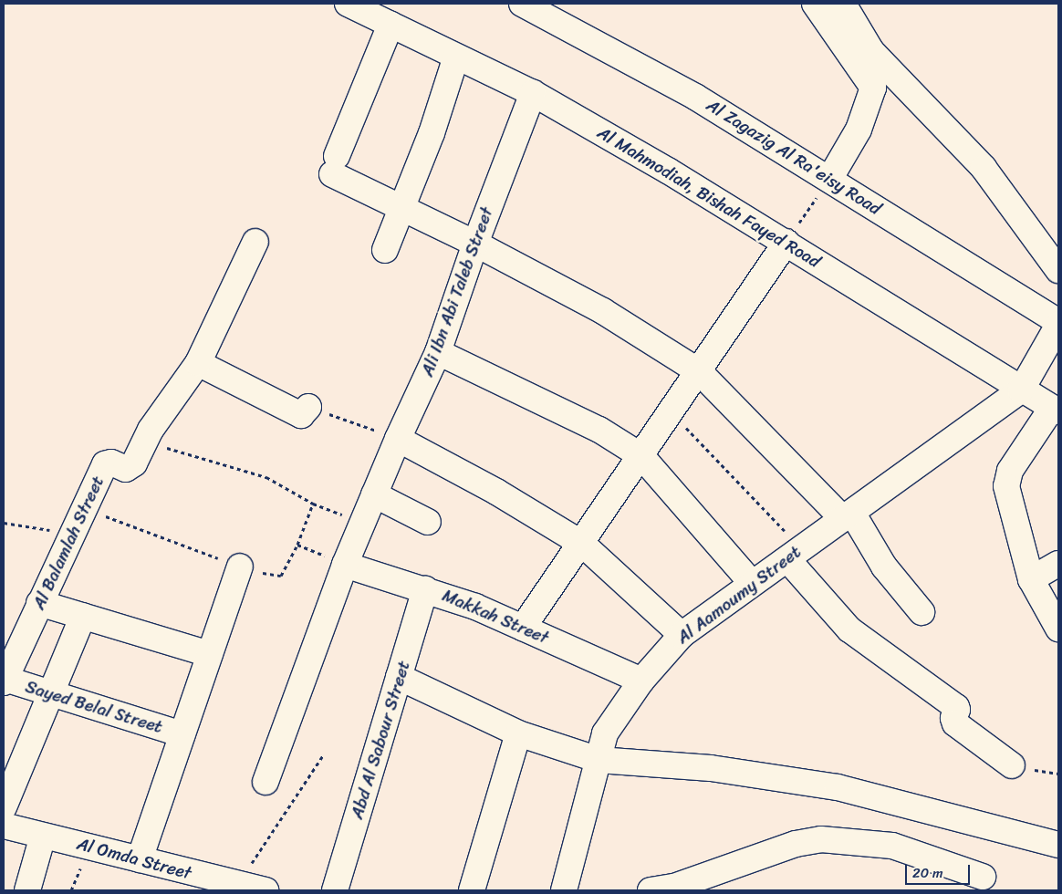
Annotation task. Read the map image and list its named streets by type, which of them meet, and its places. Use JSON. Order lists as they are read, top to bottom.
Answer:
{
  "streets": {
    "street": [
      "Al Zagazig Al Ra'eisy Road",
      "Al Mahmodiah, Bishah Fayed Road",
      "Ali Ibn Abi Taleb Street",
      "Al Balamlah Street",
      "Al Aamoumy Street",
      "Makkah Street",
      "Sayed Belal Street",
      "Abd Al Sabour Street",
      "Al Omda Street"
    ]
  },
  "crossings": [
    ["Al Mahmodiah, Bishah Fayed Road", "Ali Ibn Abi Taleb Street"],
    ["Al Mahmodiah, Bishah Fayed Road", "Al Aamoumy Street"],
    ["Ali Ibn Abi Taleb Street", "Makkah Street"],
    ["Al Balamlah Street", "Sayed Belal Street"],
    ["Al Aamoumy Street", "Makkah Street"],
    ["Makkah Street", "Abd Al Sabour Street"]
  ],
  "scale_bar": "20 m"
}
